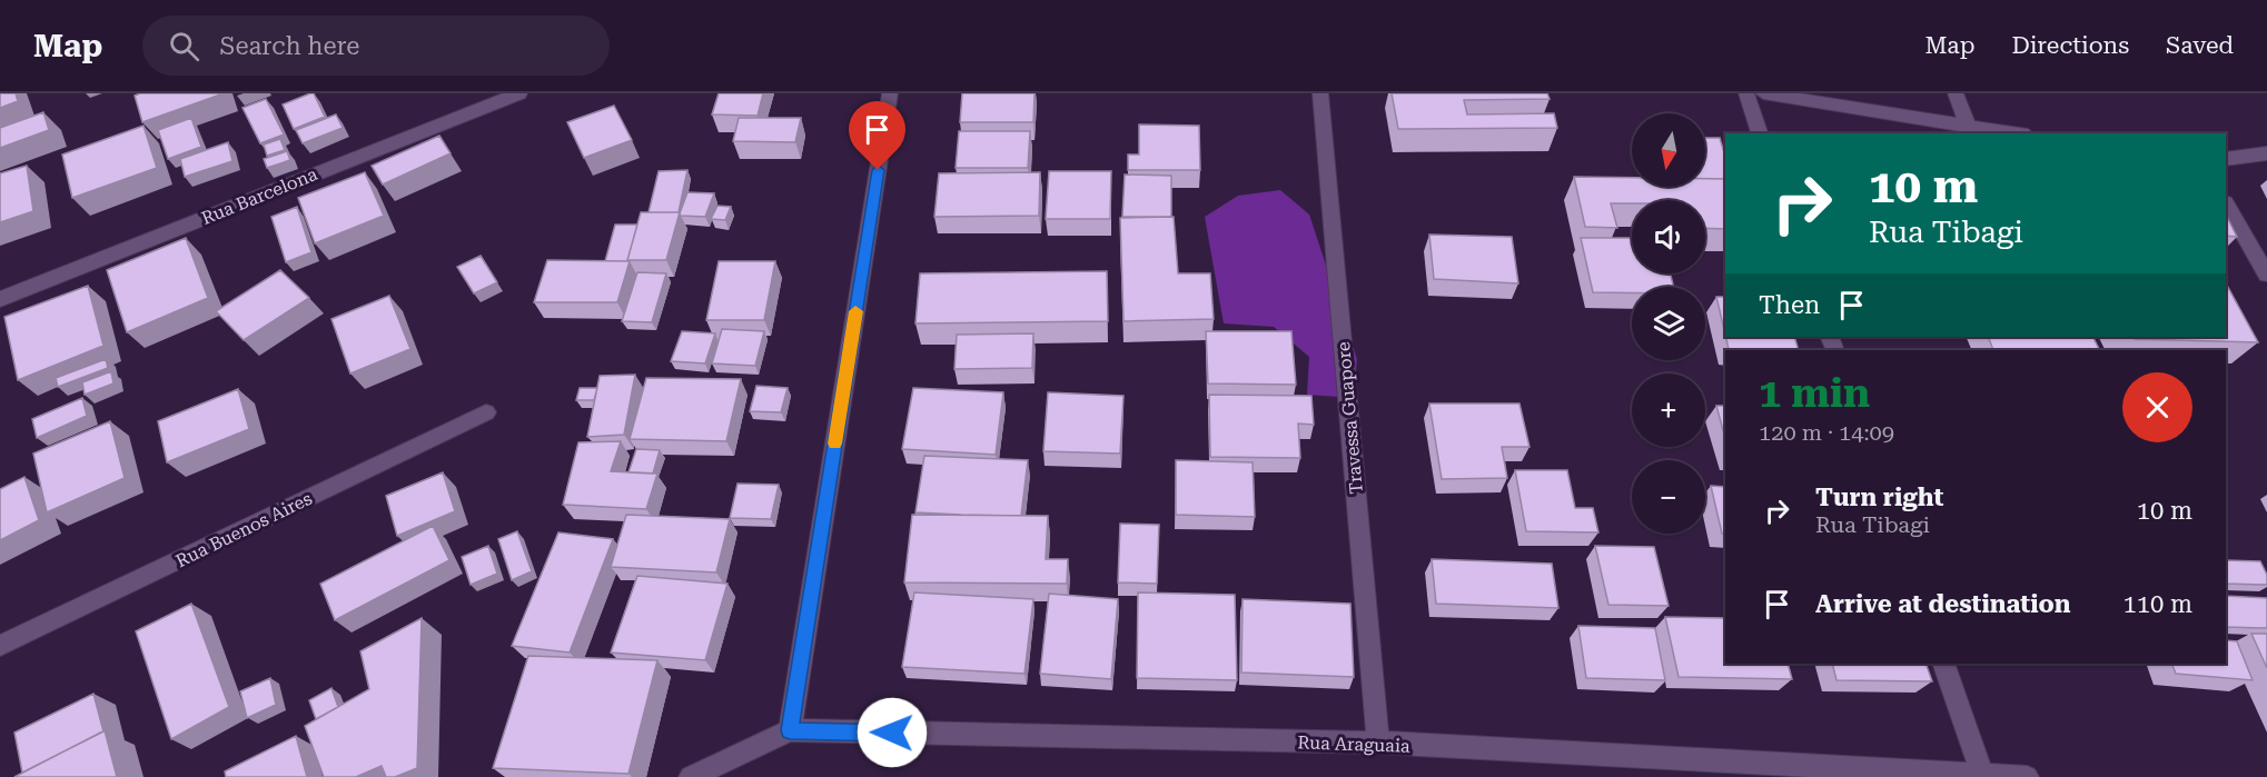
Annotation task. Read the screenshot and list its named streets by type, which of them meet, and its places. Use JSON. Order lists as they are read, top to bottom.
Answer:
{
  "streets": {
    "street": [
      "Rua Barcelona",
      "Travessa Guapore",
      "Rua Buenos Aires",
      "Rua Araguaia"
    ]
  },
  "crossings": [
    ["Travessa Guapore", "Rua Araguaia"]
  ],
  "north": "bottom",
  "page": {
    "header": "Map",
    "search": "Search here",
    "nav": ["Map", "Directions", "Saved"],
    "map_buttons": ["+", "−"],
    "turn": ["10 m", "Rua Tibagi"],
    "then": "Then",
    "heading": ["1 min", "120 m · 14:09"],
    "list": [
      {
        "name": "Turn right",
        "note": "Rua Tibagi",
        "value": "10 m"
      },
      {
        "name": "Arrive at destination",
        "value": "110 m"
      }
    ]
  }
}
